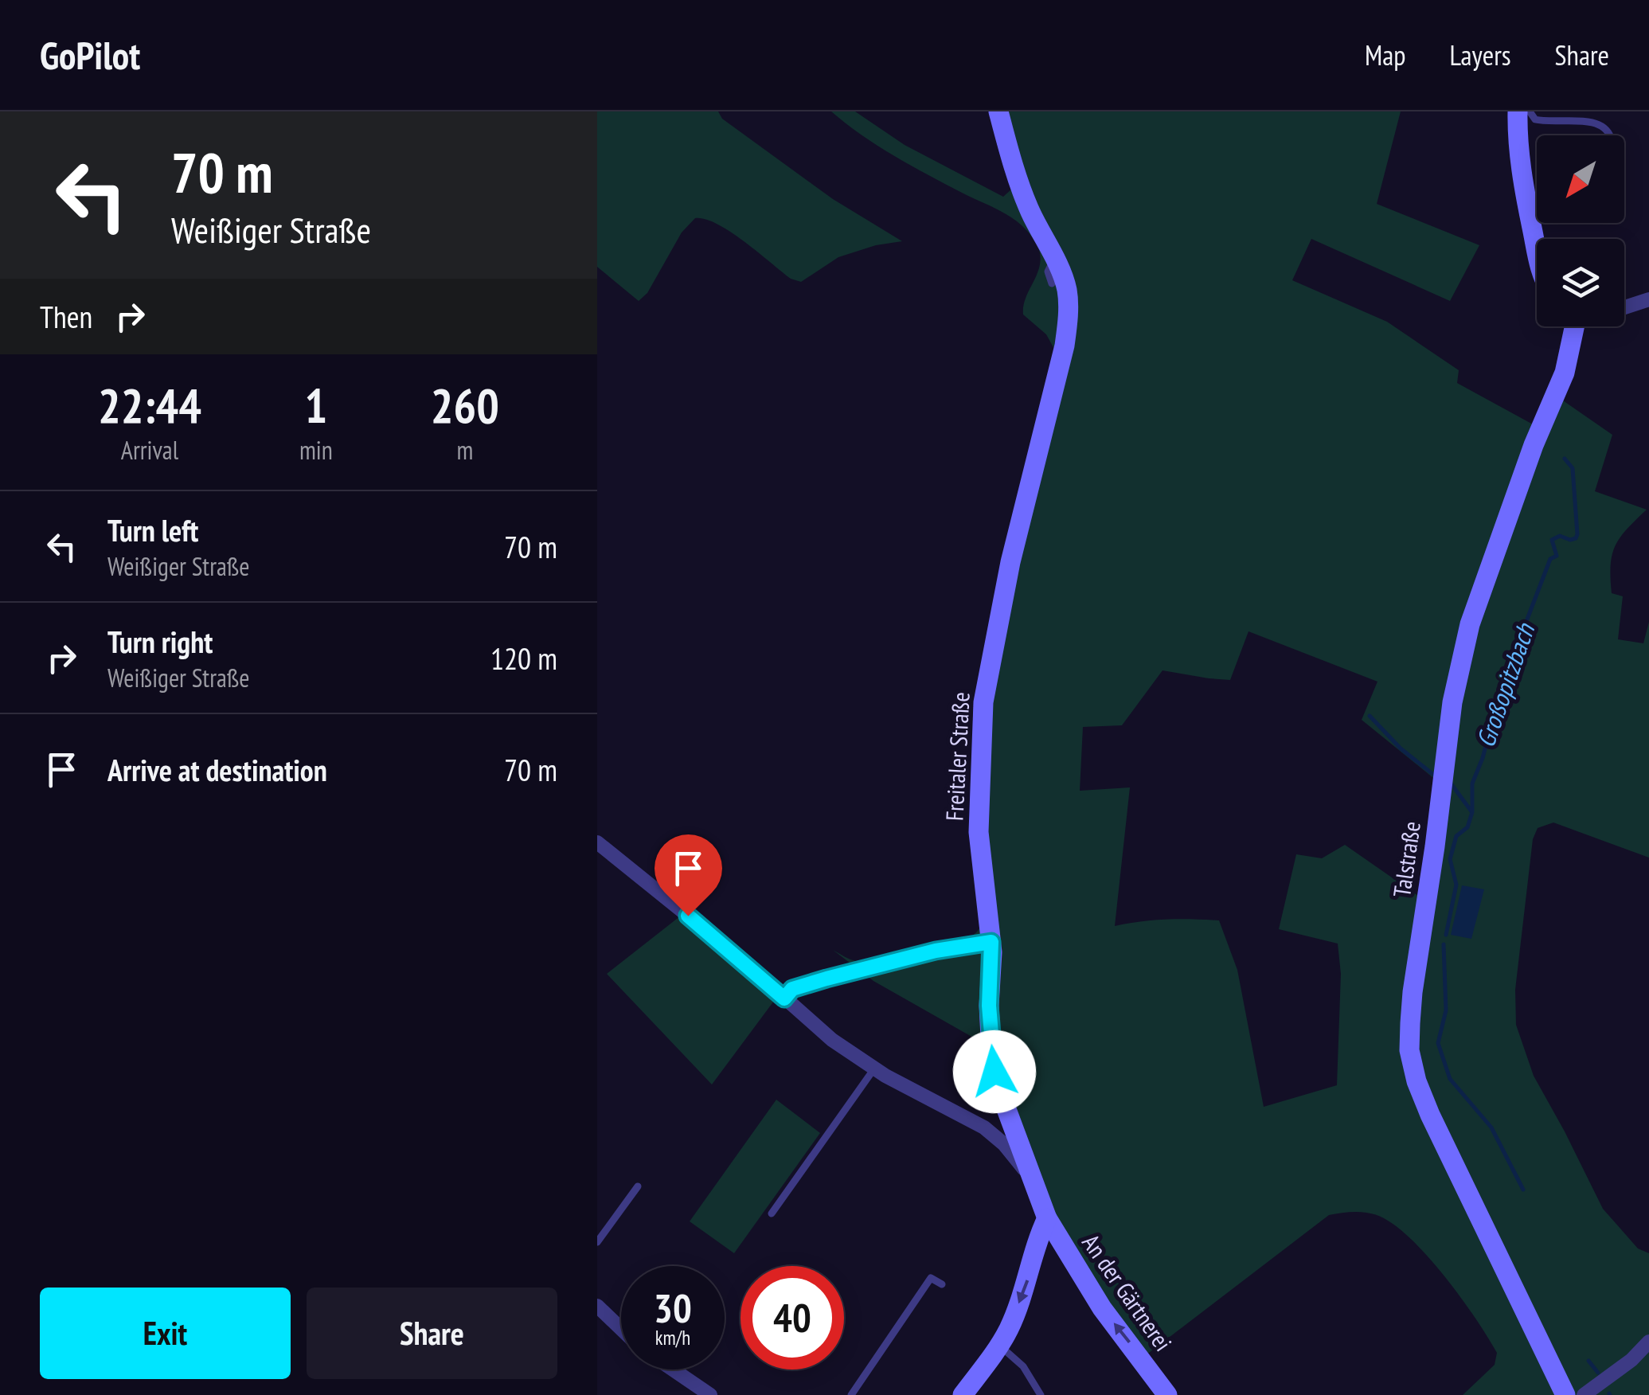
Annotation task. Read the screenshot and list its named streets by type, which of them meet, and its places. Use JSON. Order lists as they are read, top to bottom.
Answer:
{
  "streets": {
    "street": ["Freitaler Straße", "Talstraße", "An der Gärtnerei"]
  },
  "crossings": [
    ["Freitaler Straße", "An der Gärtnerei"]
  ],
  "one_way": ["An der Gärtnerei"],
  "water": ["Großopitzbach"],
  "north": "bottom left",
  "page": {
    "header": "GoPilot",
    "nav": ["Map", "Layers", "Share"],
    "turn": ["70 m", "Weißiger Straße"],
    "then": "Then",
    "eta": [
      "22:44",
      "Arrival",
      "1",
      "min",
      "260",
      "m"
    ],
    "list": [
      {
        "name": "Turn left",
        "note": "Weißiger Straße",
        "value": "70 m"
      },
      {
        "name": "Turn right",
        "note": "Weißiger Straße",
        "value": "120 m"
      },
      {
        "name": "Arrive at destination",
        "value": "70 m"
      }
    ],
    "speed": "30 km/h",
    "limit": "40",
    "buttons": ["Exit", "Share"]
  }
}
